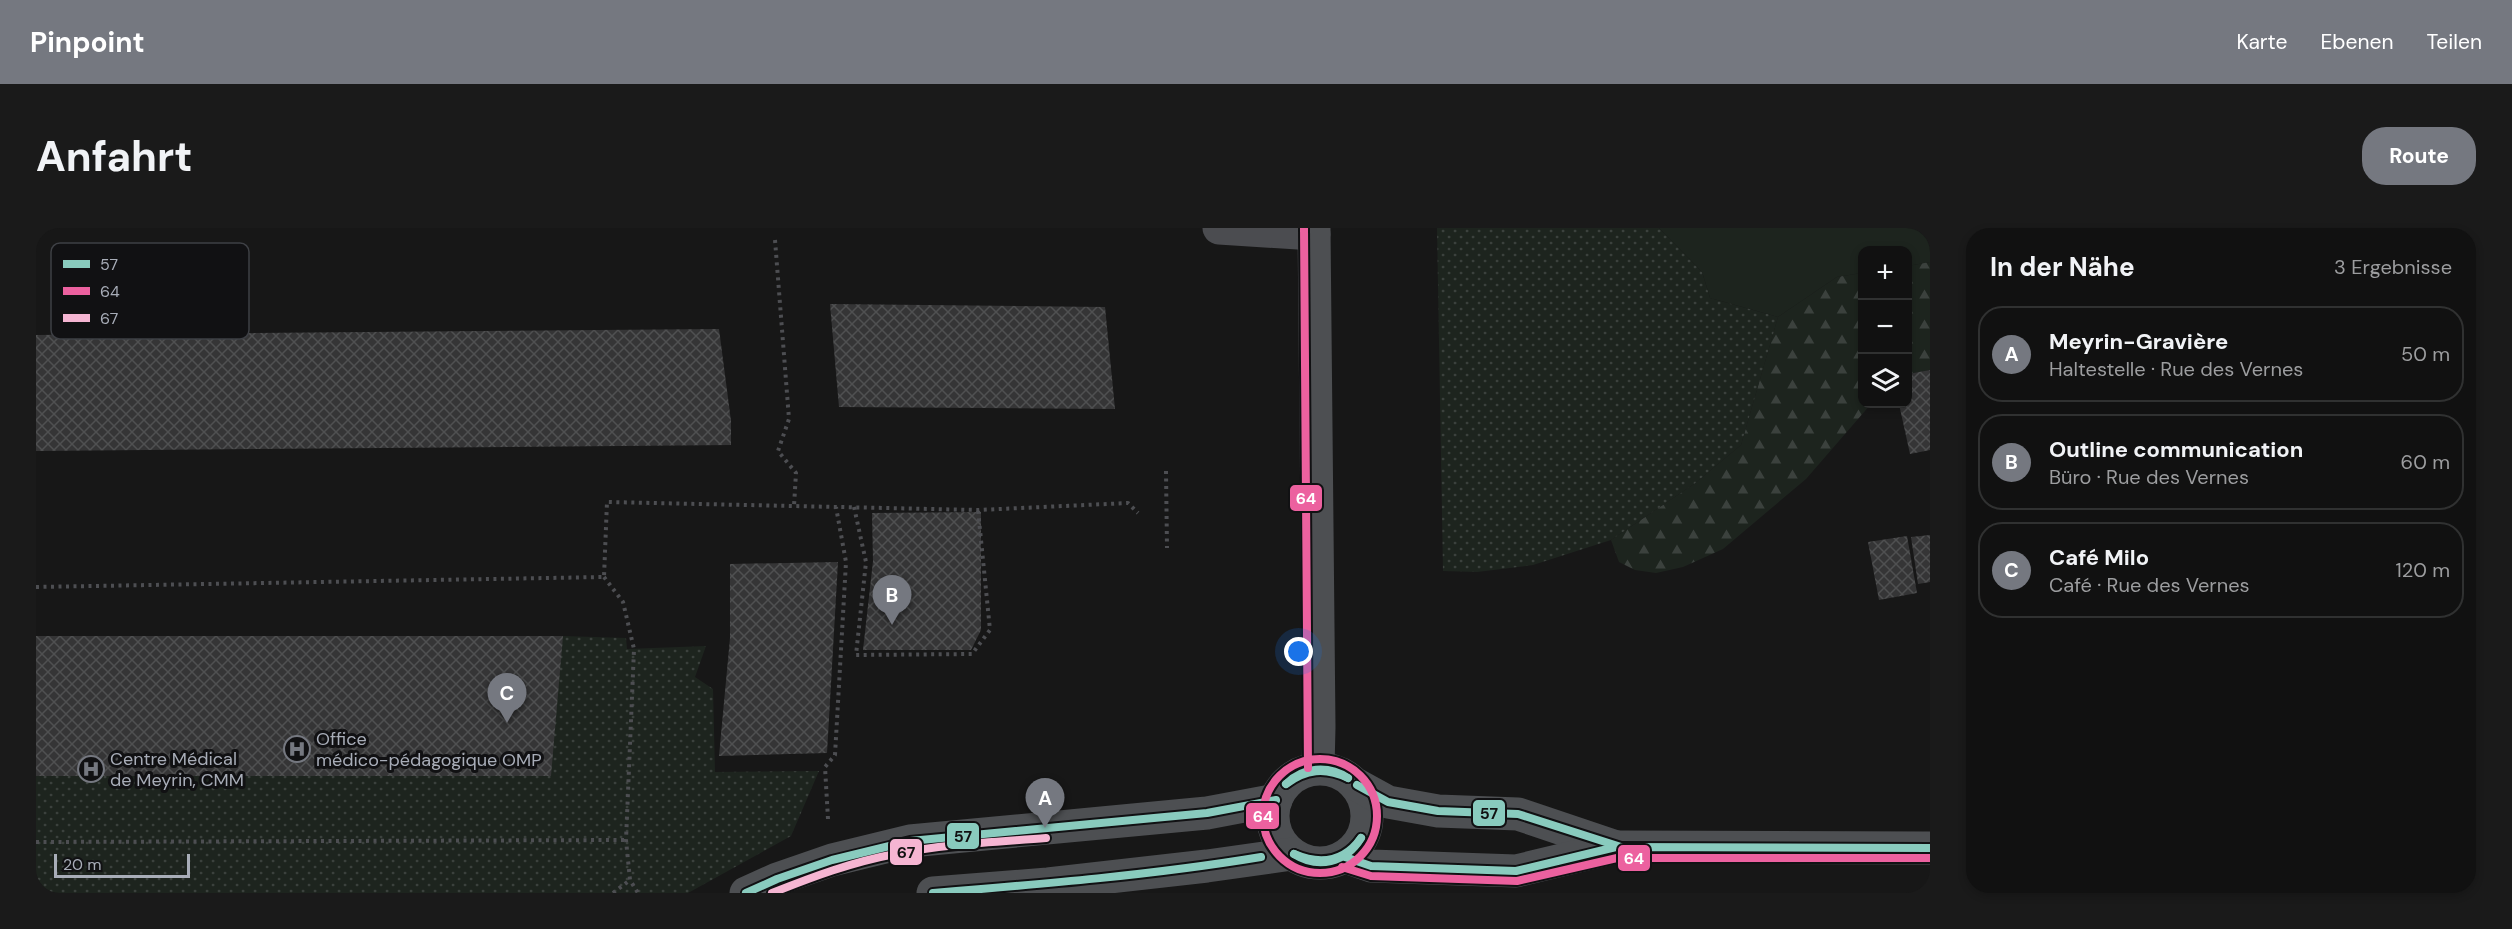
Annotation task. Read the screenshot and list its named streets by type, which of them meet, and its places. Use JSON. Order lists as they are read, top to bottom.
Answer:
{
  "places": {
    "hospital": ["Office médico-pédagogique OMP", "Centre Médical de Meyrin, CMM"]
  },
  "lines": ["transit line 64", "transit line 57", "transit line 67"],
  "legend": ["57", "64", "67"],
  "scale_bar": "20 m",
  "page": {
    "header": "Pinpoint",
    "nav": ["Karte", "Ebenen", "Teilen"],
    "buttons": "Route",
    "title": "Anfahrt",
    "heading": ["In der Nähe", "3 Ergebnisse"],
    "map_buttons": ["+", "−"],
    "list": [
      {
        "mark": "A",
        "name": "Meyrin-Gravière",
        "note": "Haltestelle · Rue des Vernes",
        "value": "50 m"
      },
      {
        "mark": "B",
        "name": "Outline communication",
        "note": "Büro · Rue des Vernes",
        "value": "60 m"
      },
      {
        "mark": "C",
        "name": "Café Milo",
        "note": "Café · Rue des Vernes",
        "value": "120 m"
      }
    ],
    "pins": ["B", "C", "A"],
    "scale": "20 m"
  }
}
